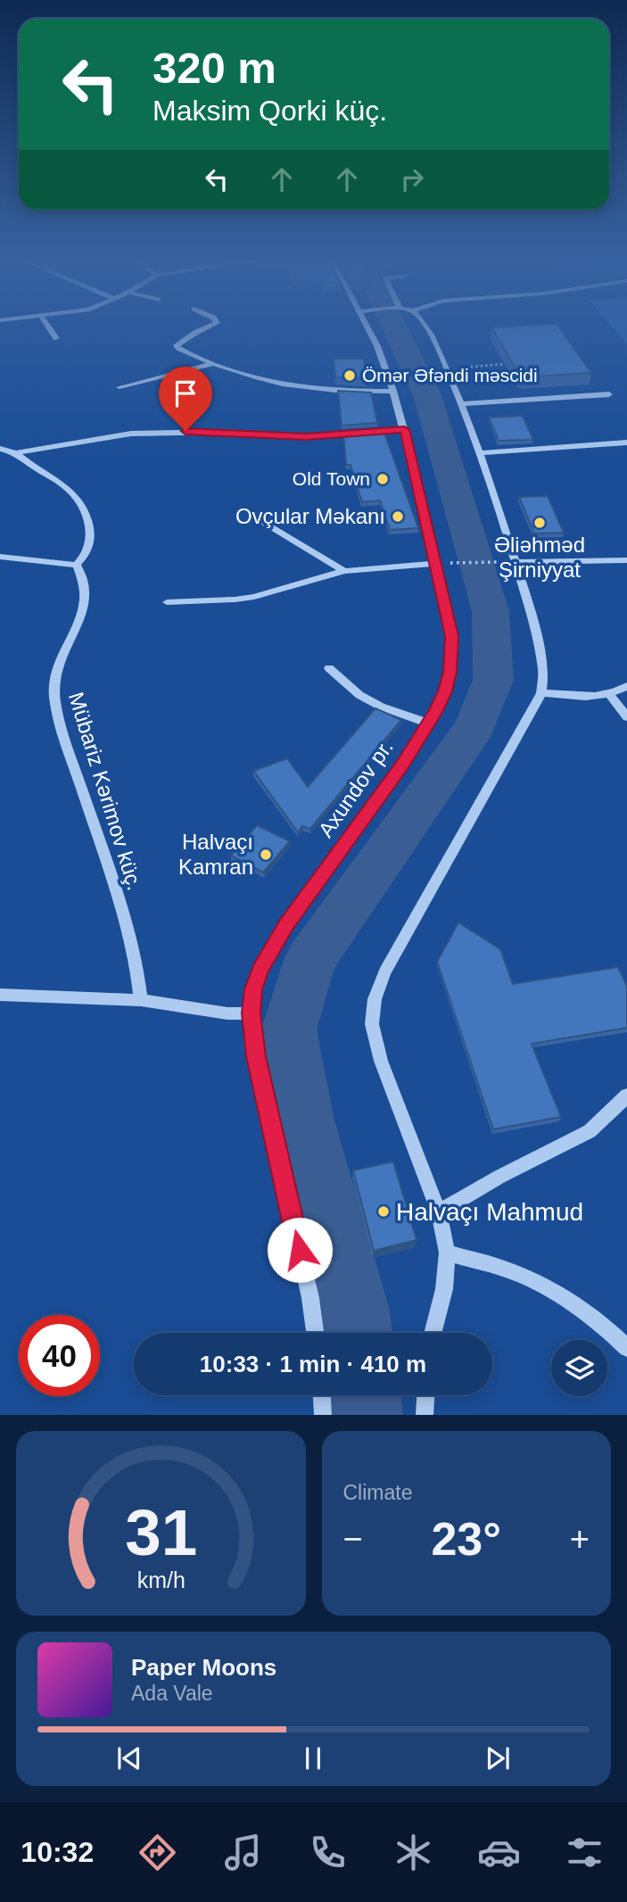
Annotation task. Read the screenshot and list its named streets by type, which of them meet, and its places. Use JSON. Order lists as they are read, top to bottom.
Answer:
{
  "streets": {
    "street": ["Axundov pr.", "Mübariz Kərimov küç."]
  },
  "places": [
    "Ömər Əfəndi məscidi",
    "Old Town",
    "Ovçular Məkanı",
    "Əliəhməd Şirniyyat",
    "Halvaçı Kamran",
    "Halvaçı Mahmud"
  ],
  "page": {
    "turn": ["320 m", "Maksim Qorki küç."],
    "limit": "40",
    "trip": "10:33 · 1 min · 410 m",
    "tile": "Climate",
    "heat": ["−", "23°", "+"],
    "song": ["Paper Moons", "Ada Vale"],
    "tabs": "10:32",
    "gauge": ["31", "km/h"]
  }
}
